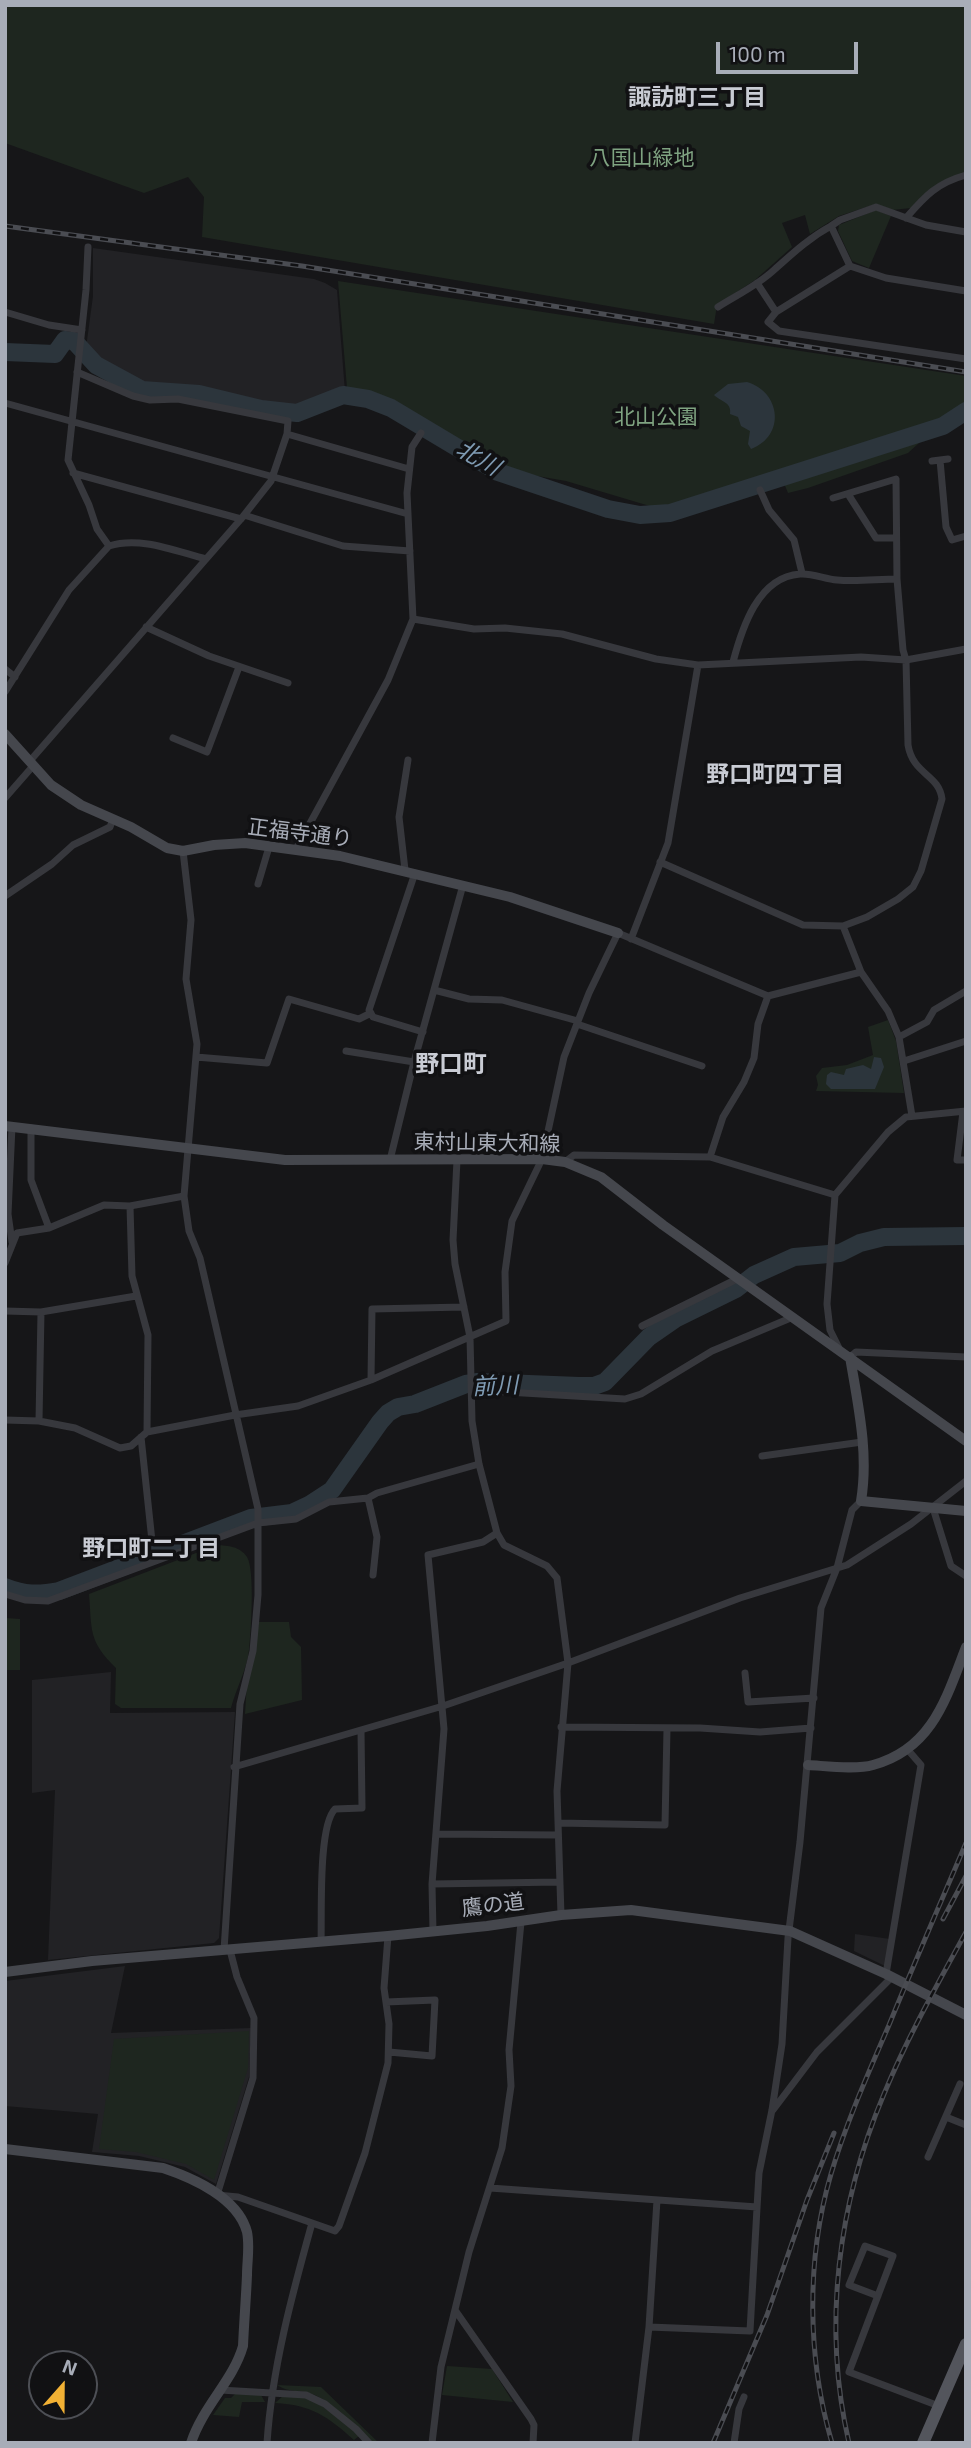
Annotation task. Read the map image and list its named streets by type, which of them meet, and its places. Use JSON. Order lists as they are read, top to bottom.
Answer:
{
  "streets": {
    "street": ["正福寺通り", "東村山東大和線", "鷹の道"]
  },
  "districts": [
    "諏訪町三丁目",
    "野口町四丁目",
    "野口町",
    "野口町二丁目"
  ],
  "water": ["北川", "前川"],
  "parks": ["八国山緑地", "北山公園"],
  "scale_bar": "100 m",
  "north": "top"
}
